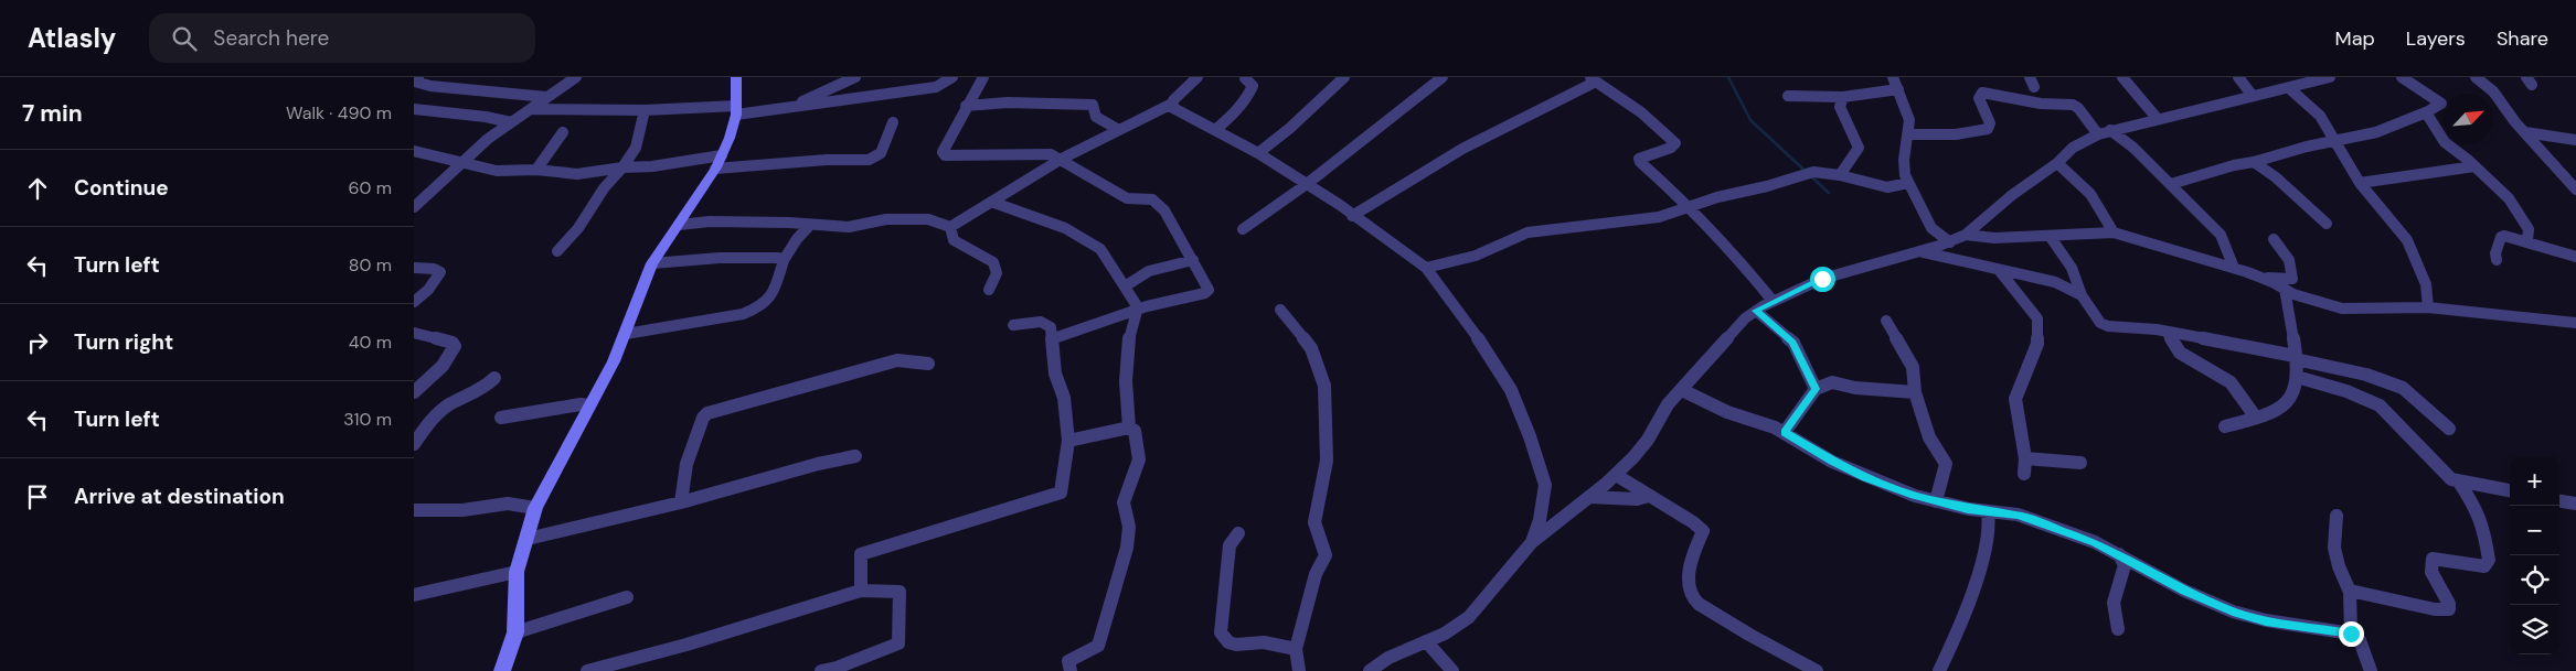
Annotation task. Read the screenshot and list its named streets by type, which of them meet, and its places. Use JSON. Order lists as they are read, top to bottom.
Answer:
{
  "north": "top right",
  "page": {
    "header": "Atlasly",
    "search": "Search here",
    "nav": ["Map", "Layers", "Share"],
    "heading": ["7 min", "Walk · 490 m"],
    "list": [
      ["Continue", "60 m"],
      ["Turn left", "80 m"],
      ["Turn right", "40 m"],
      ["Turn left", "310 m"],
      "Arrive at destination"
    ],
    "map_buttons": ["+", "−"]
  }
}
